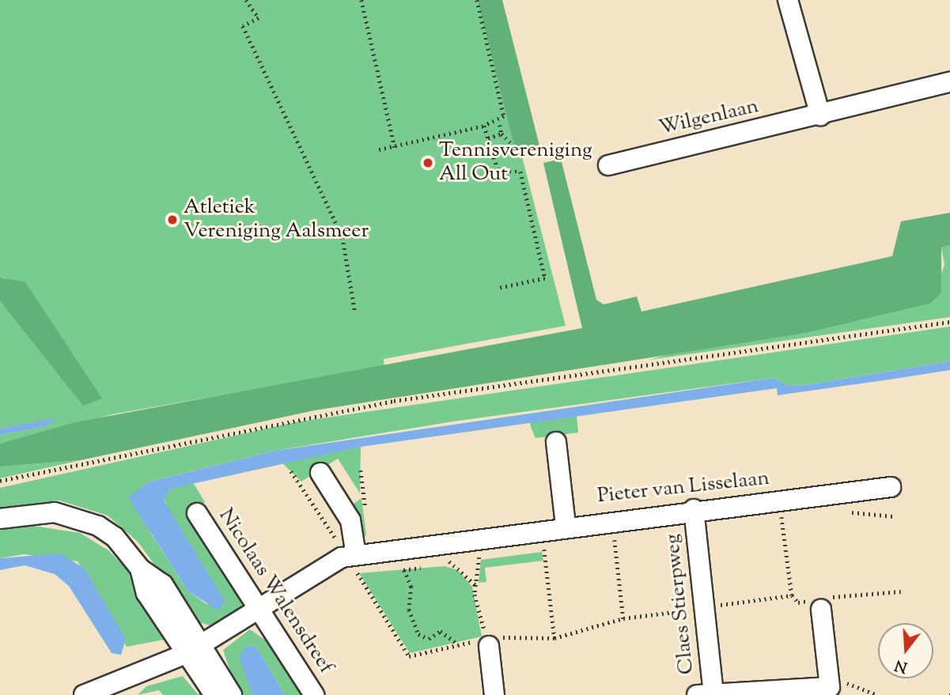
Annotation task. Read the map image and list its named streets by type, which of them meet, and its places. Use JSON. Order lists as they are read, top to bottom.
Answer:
{
  "streets": {
    "street": [
      "Wilgenlaan",
      "Pieter van Lisselaan",
      "Nicolaas Walensdreef",
      "Claes Stierpweg"
    ]
  },
  "crossings": [
    ["Pieter van Lisselaan", "Nicolaas Walensdreef"],
    ["Pieter van Lisselaan", "Claes Stierpweg"]
  ],
  "places": ["Tennisvereniging All Out", "Atletiek Vereniging Aalsmeer"],
  "north": "bottom"
}
